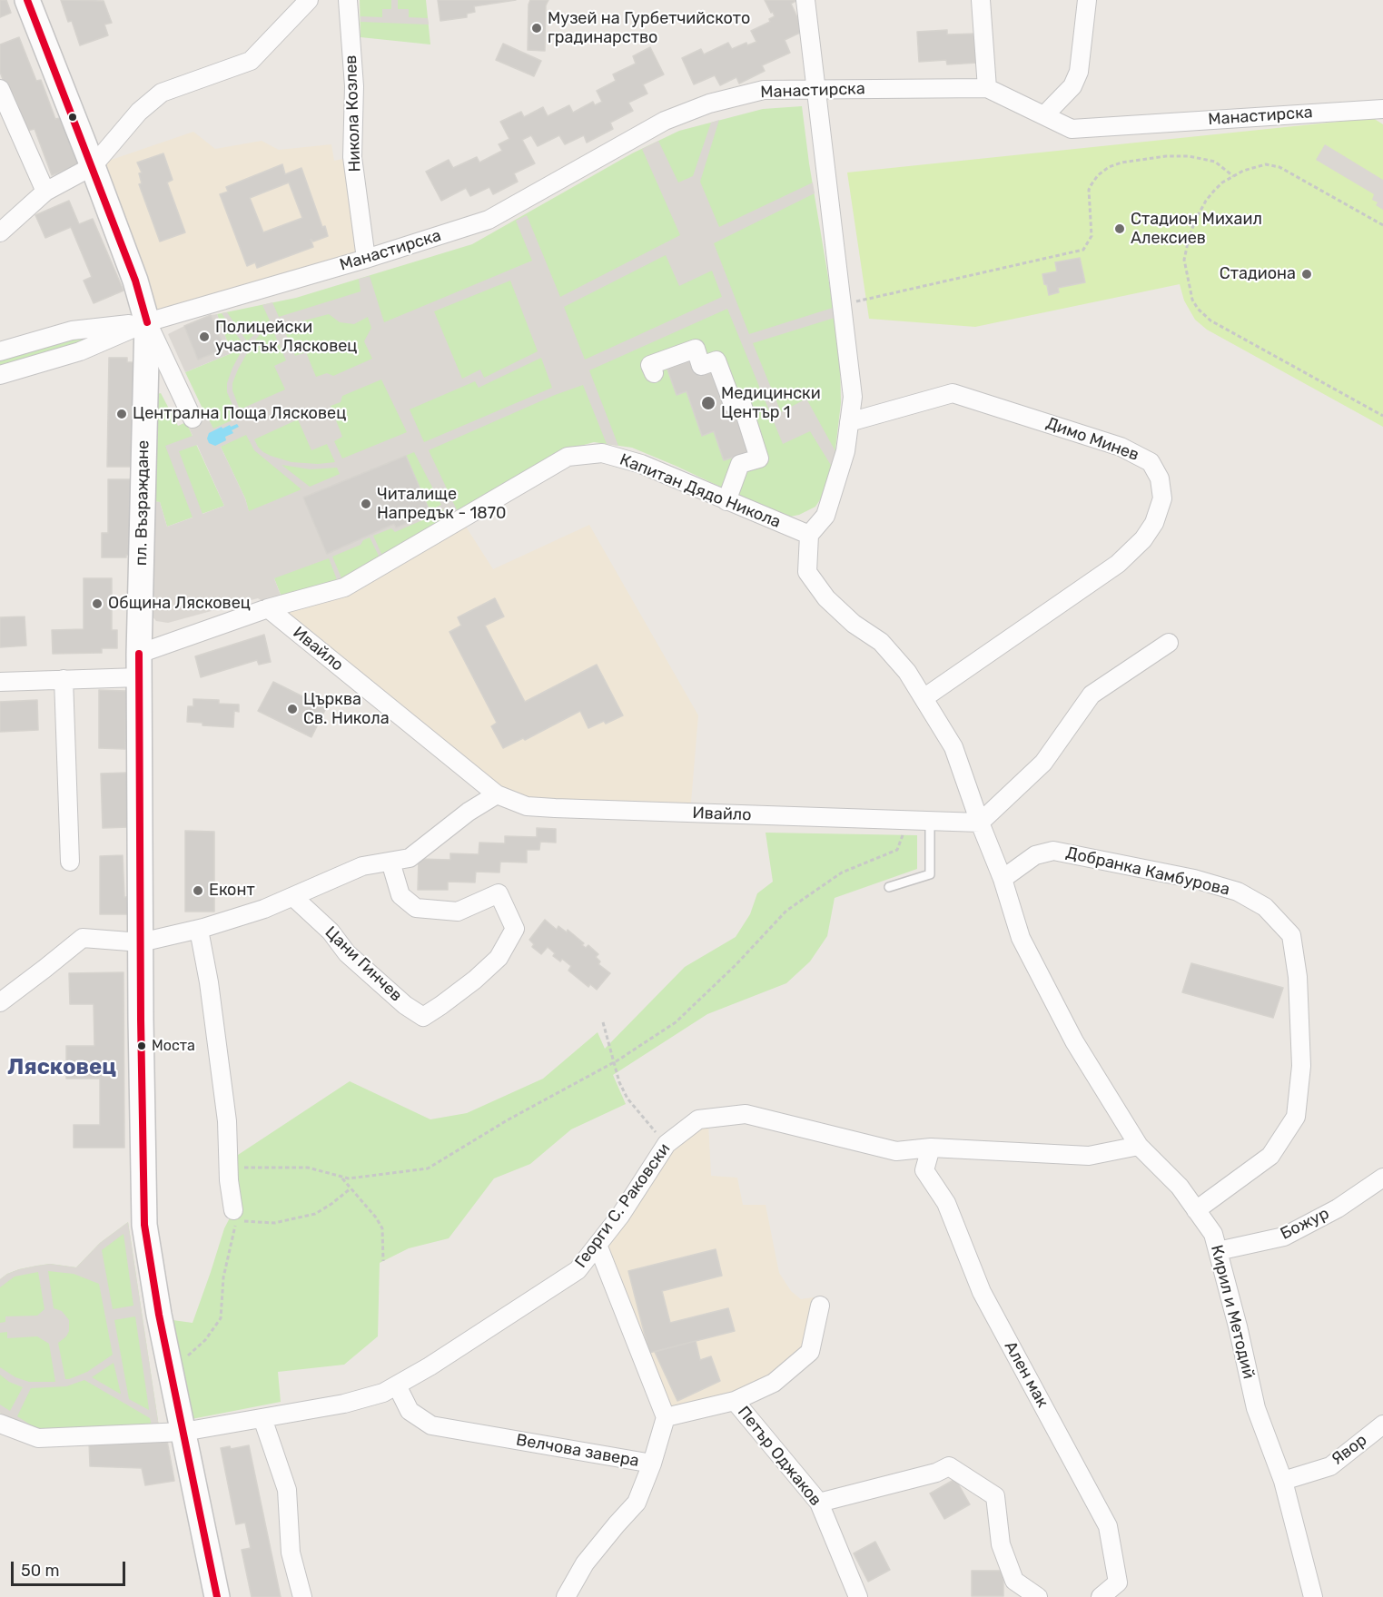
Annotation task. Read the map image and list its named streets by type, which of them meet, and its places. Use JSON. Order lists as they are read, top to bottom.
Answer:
{
  "streets": {
    "street": [
      "Манастирска",
      "Никола Козлев",
      "Димо Минев",
      "Капитан Дядо Никола",
      "пл. Възраждане",
      "Ивайло",
      "Добранка Камбурова",
      "Цани Гинчев",
      "Георги С. Раковски",
      "Божур",
      "Кирил и Методий",
      "Ален мак",
      "Явор",
      "Велчова завера",
      "Петър Оджаков"
    ]
  },
  "crossings": [
    ["Манастирска", "Никола Козлев"],
    ["Манастирска", "пл. Възраждане"],
    ["Капитан Дядо Никола", "Ивайло"],
    ["пл. Възраждане", "Георги С. Раковски"],
    ["Ивайло", "Кирил и Методий"],
    ["Добранка Камбурова", "Кирил и Методий"],
    ["Георги С. Раковски", "Кирил и Методий"],
    ["Георги С. Раковски", "Ален мак"],
    ["Георги С. Раковски", "Велчова завера"],
    ["Божур", "Кирил и Методий"],
    ["Кирил и Методий", "Явор"]
  ],
  "districts": ["Лясковец"],
  "places": [
    "Музей на Гурбетчийското градинарство",
    "Стадион Михаил Алексиев",
    "Стадиона",
    "Полицейски участък Лясковец",
    "Медицински Център 1",
    "Централна Поща Лясковец",
    "Читалище Напредък - 1870",
    "Община Лясковец",
    "Църква Св. Никола",
    "Еконт",
    "Моста"
  ],
  "scale_bar": "50 m"
}
